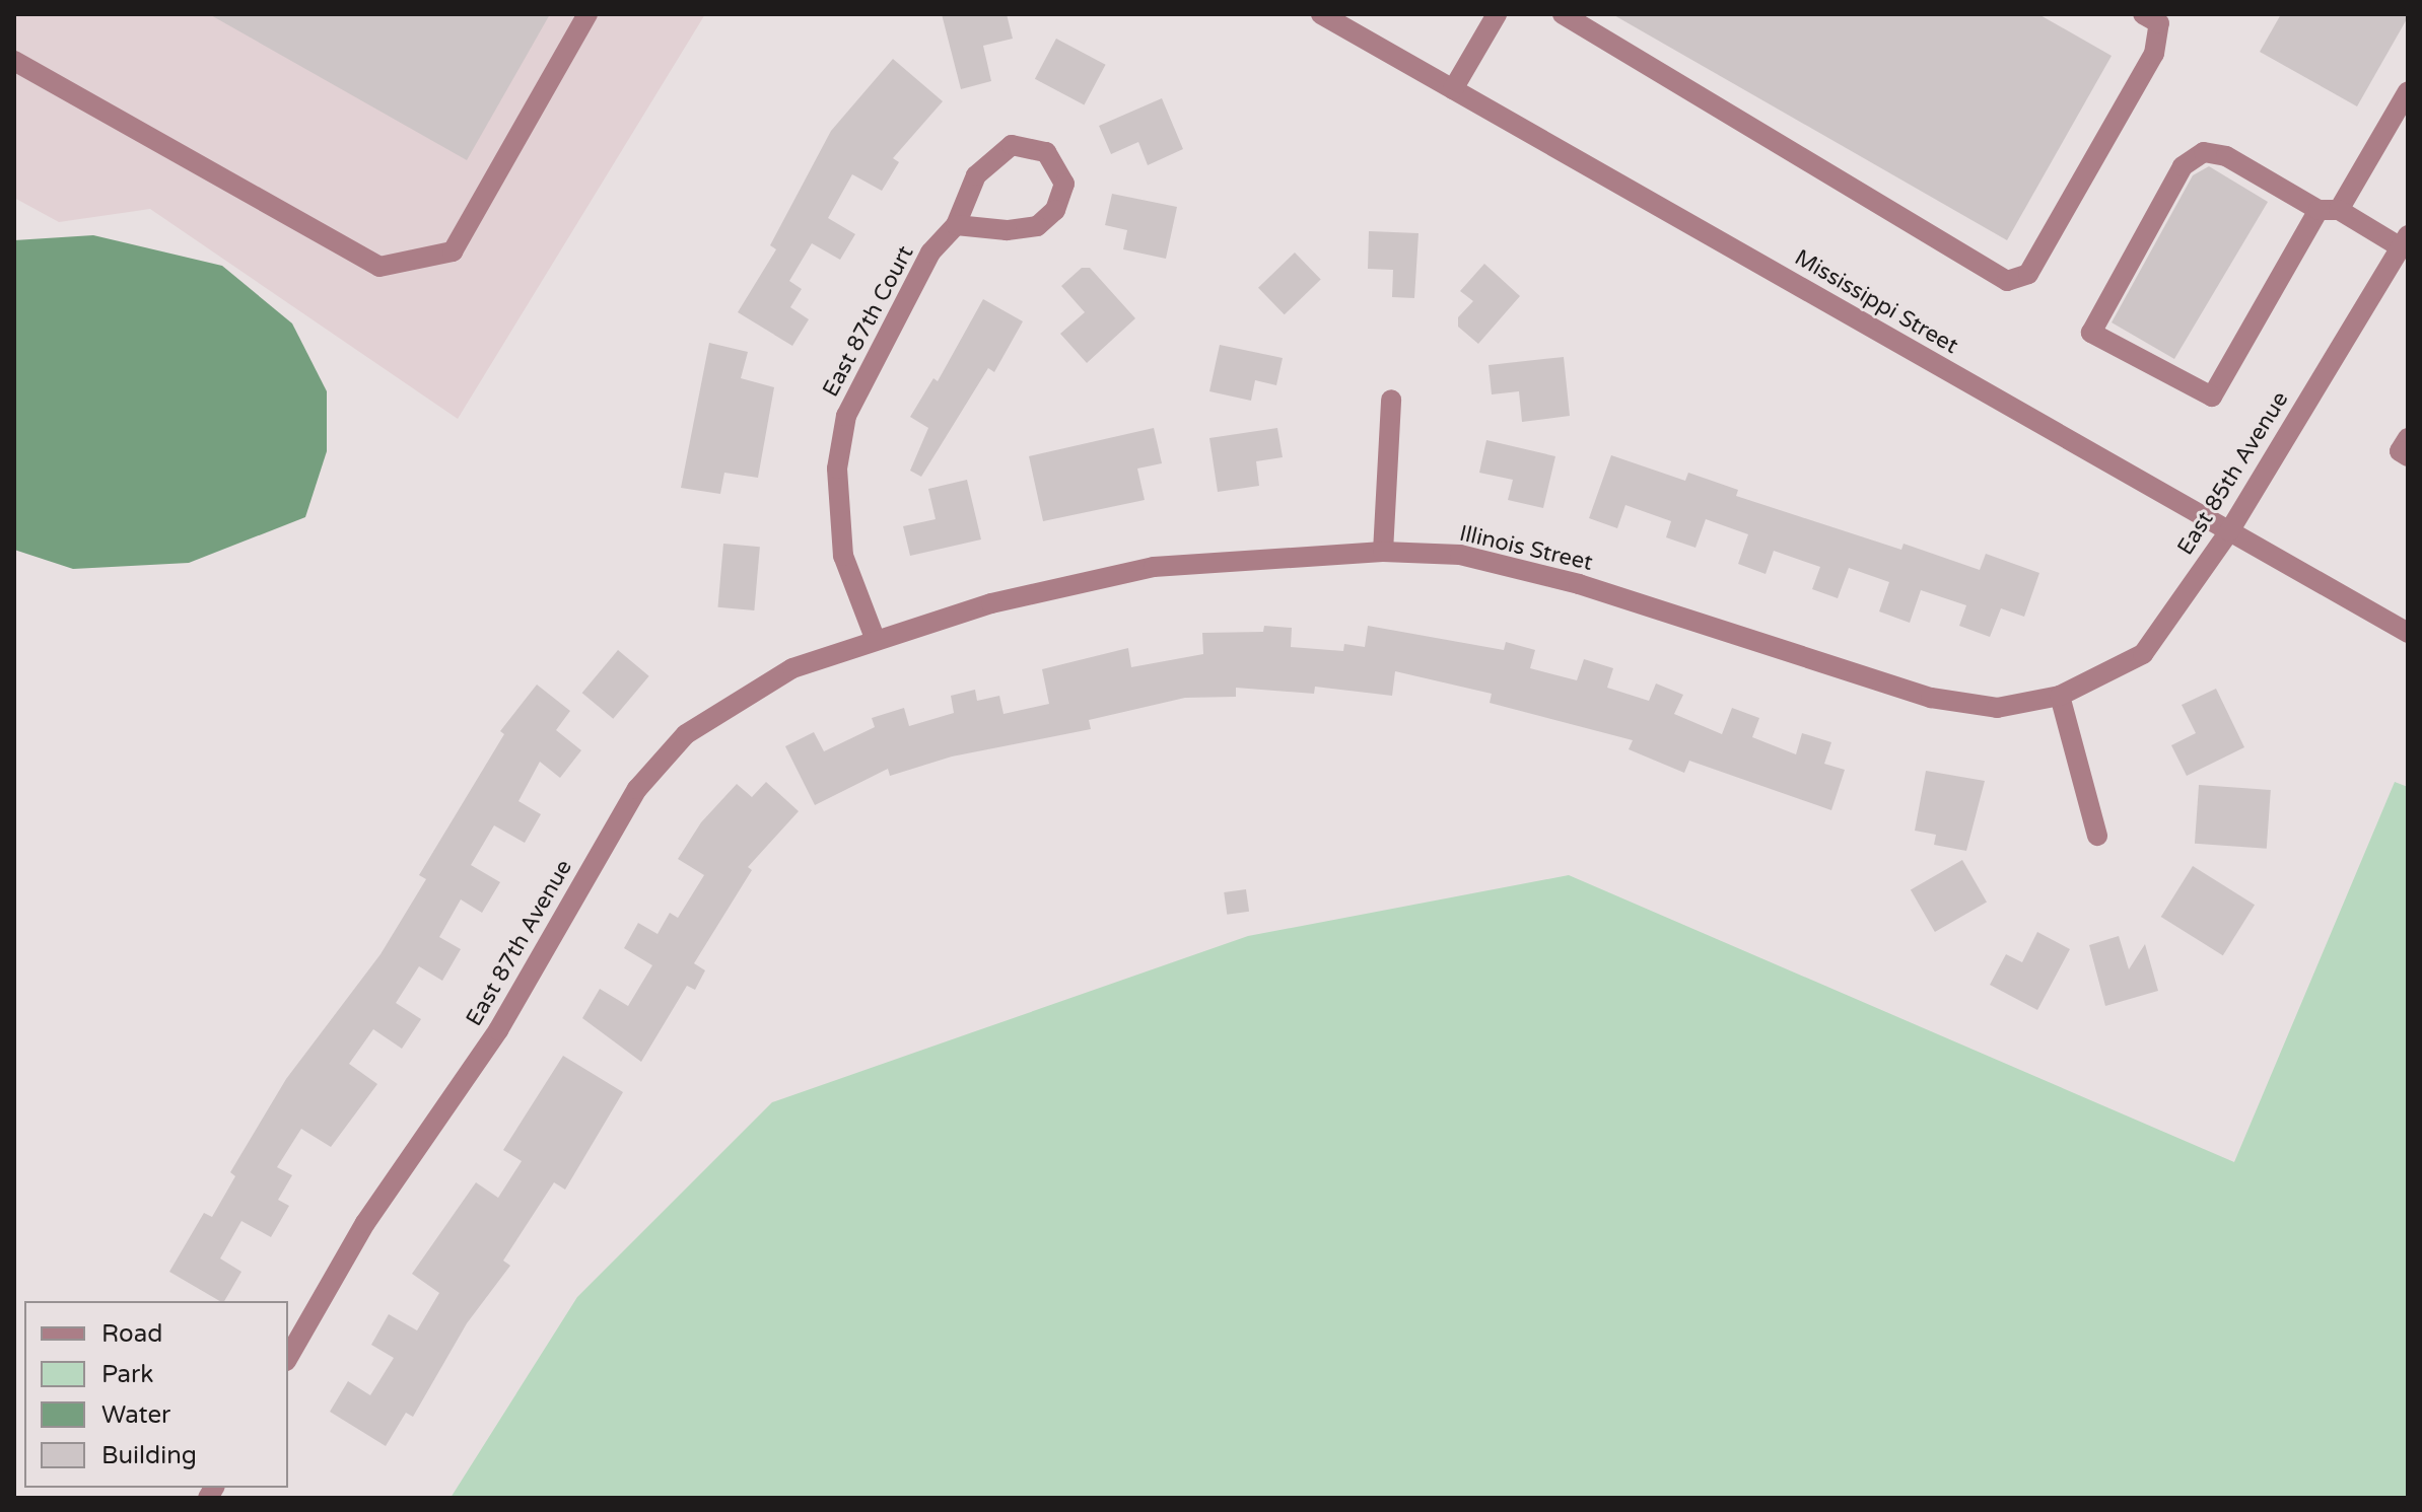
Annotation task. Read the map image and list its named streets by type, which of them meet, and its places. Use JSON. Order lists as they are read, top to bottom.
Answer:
{
  "streets": {
    "street": [
      "Mississippi Street",
      "East 87th Court",
      "East 85th Avenue",
      "Illinois Street",
      "East 87th Avenue"
    ]
  },
  "crossings": [
    ["Mississippi Street", "East 85th Avenue"],
    ["East 87th Court", "Illinois Street"],
    ["East 87th Court", "East 87th Avenue"],
    ["East 85th Avenue", "Illinois Street"],
    ["Illinois Street", "East 87th Avenue"]
  ],
  "legend": [
    "Road",
    "Park",
    "Water",
    "Building"
  ]
}
